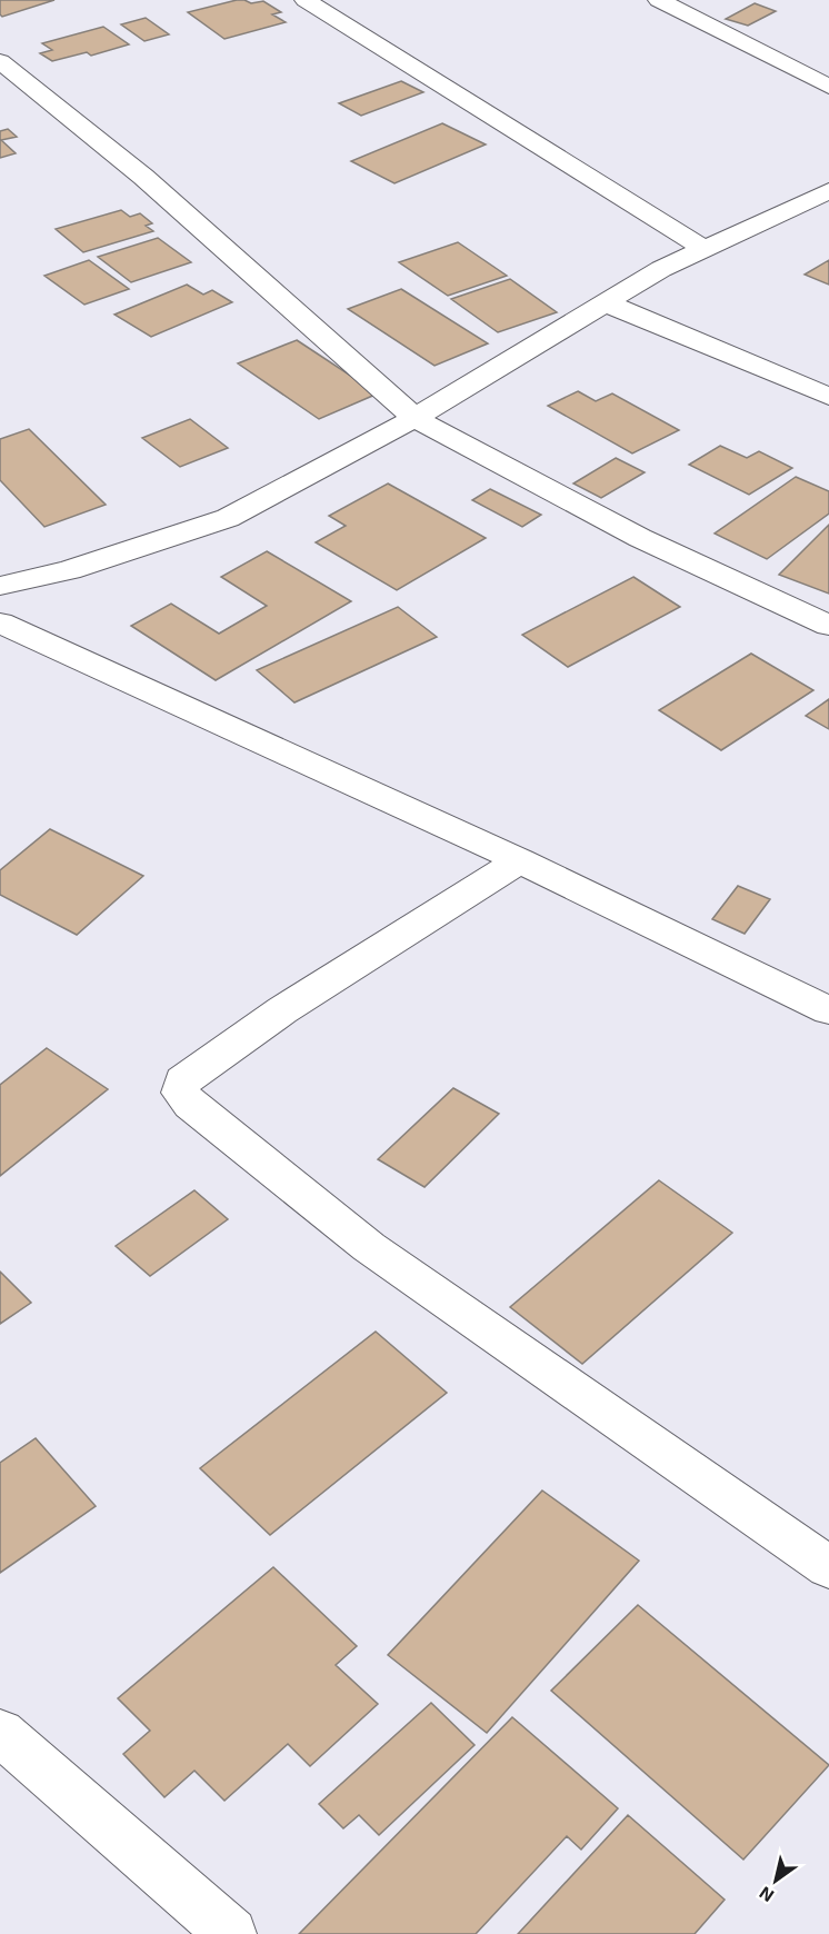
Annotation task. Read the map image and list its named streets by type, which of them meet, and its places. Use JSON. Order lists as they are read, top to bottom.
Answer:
{
  "north": "bottom left"
}
